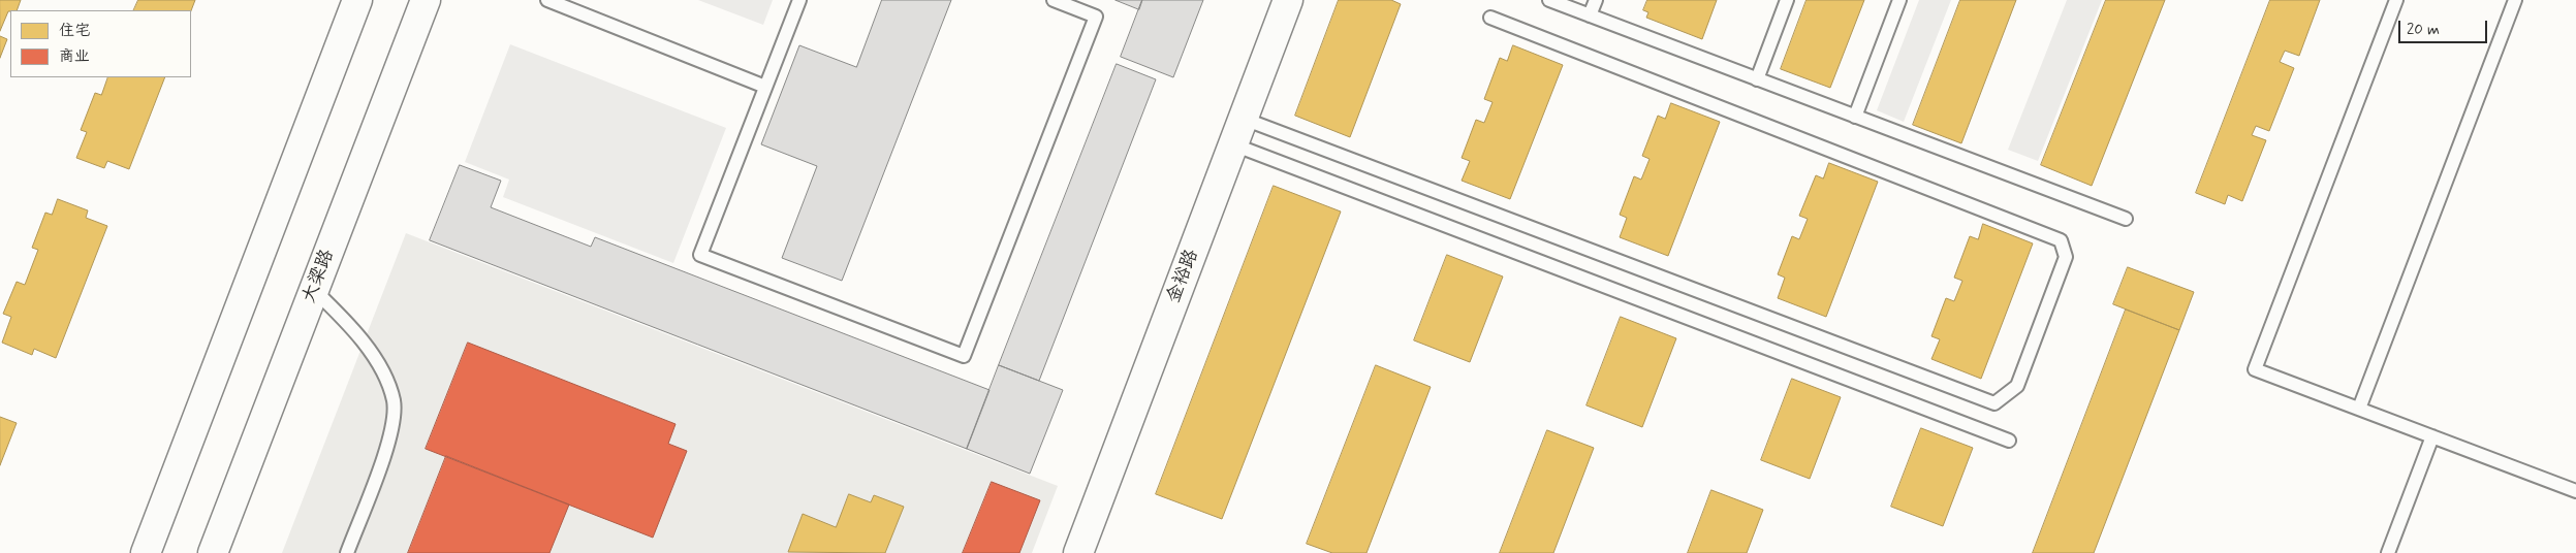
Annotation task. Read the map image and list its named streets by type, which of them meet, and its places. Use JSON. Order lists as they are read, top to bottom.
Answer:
{
  "streets": {
    "main road": ["大梁路", "金裕路"]
  },
  "legend": ["住宅", "商业"],
  "scale_bar": "20 m"
}
